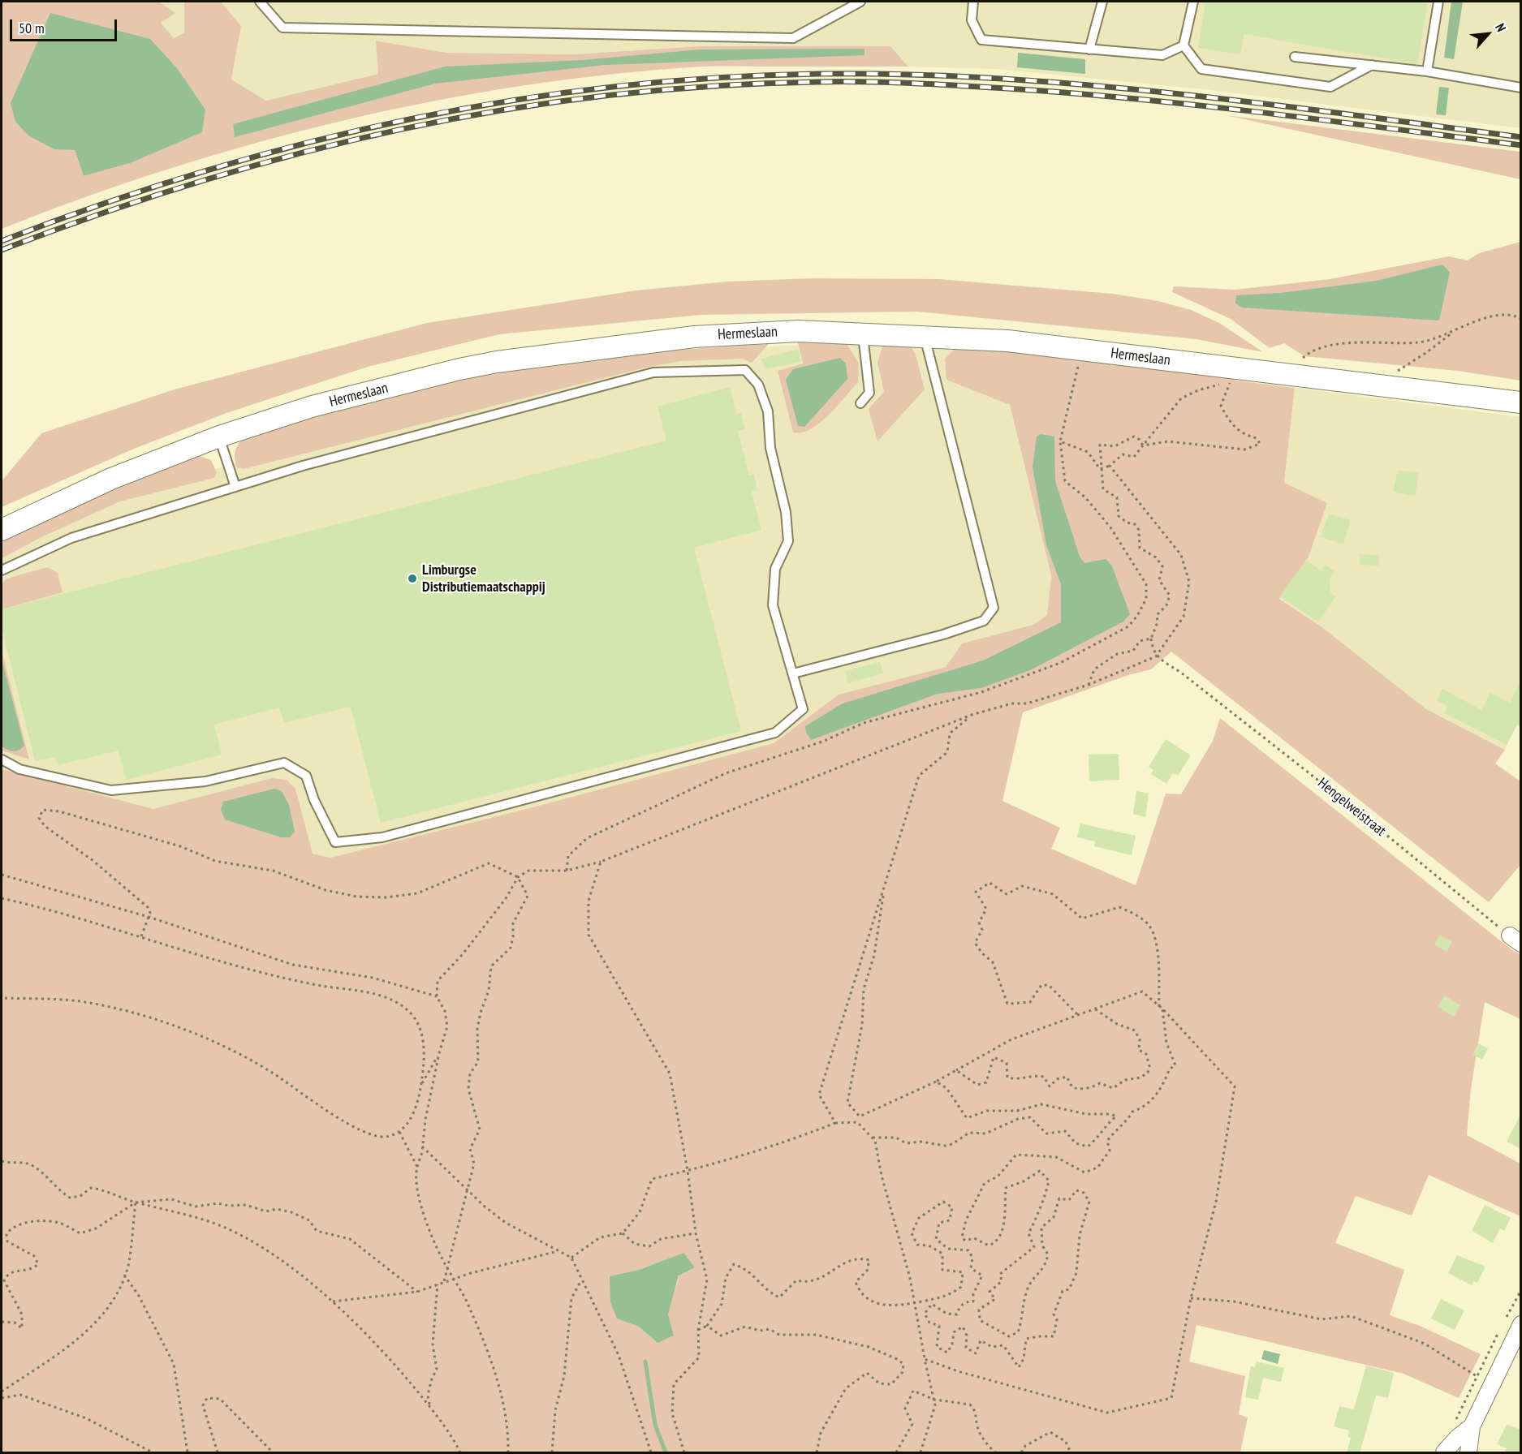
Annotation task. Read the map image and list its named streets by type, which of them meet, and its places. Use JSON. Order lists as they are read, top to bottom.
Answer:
{
  "streets": {
    "street": ["Hermeslaan"],
    "path": ["Hengelweistraat"]
  },
  "places": ["Limburgse Distributiemaatschappij"],
  "scale_bar": "50 m",
  "north": "top right"
}
